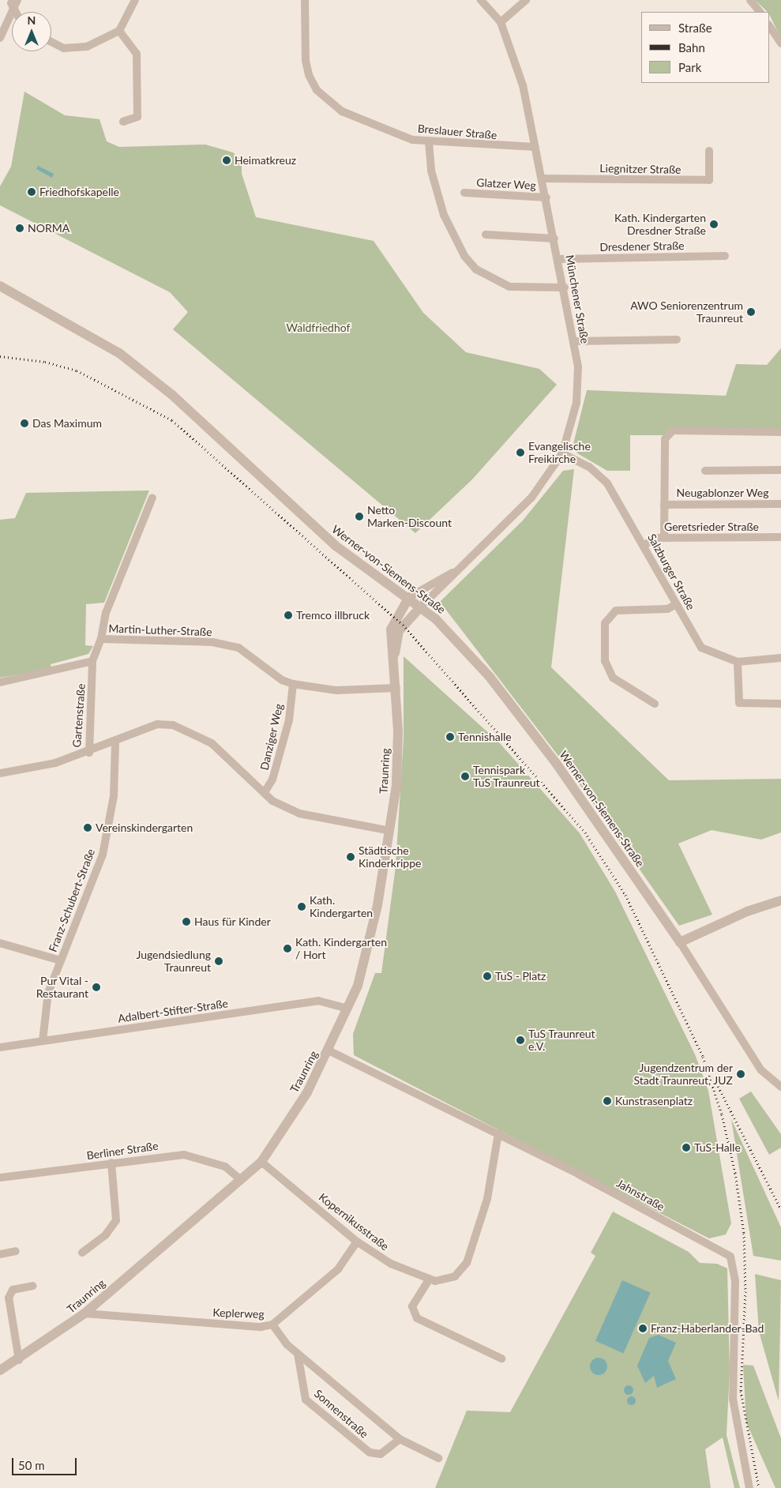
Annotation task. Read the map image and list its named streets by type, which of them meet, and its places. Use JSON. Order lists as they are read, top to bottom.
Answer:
{
  "streets": {
    "street": [
      "Breslauer Straße",
      "Liegnitzer Straße",
      "Glatzer Weg",
      "Dresdener Straße",
      "Münchener Straße",
      "Neugablonzer Weg",
      "Geretsrieder Straße",
      "Werner-von-Siemens-Straße",
      "Salzburger Straße",
      "Martin-Luther-Straße",
      "Gartenstraße",
      "Danziger Weg",
      "Traunring",
      "Franz-Schubert-Straße",
      "Adalbert-Stifter-Straße",
      "Berliner Straße",
      "Jahnstraße",
      "Kopernikusstraße",
      "Keplerweg",
      "Sonnenstraße"
    ]
  },
  "crossings": [
    ["Breslauer Straße", "Münchener Straße"],
    ["Liegnitzer Straße", "Münchener Straße"],
    ["Glatzer Weg", "Münchener Straße"],
    ["Dresdener Straße", "Münchener Straße"],
    ["Münchener Straße", "Werner-von-Siemens-Straße"],
    ["Münchener Straße", "Salzburger Straße"],
    ["Münchener Straße", "Traunring"],
    ["Geretsrieder Straße", "Salzburger Straße"],
    ["Werner-von-Siemens-Straße", "Traunring"],
    ["Martin-Luther-Straße", "Gartenstraße"],
    ["Martin-Luther-Straße", "Danziger Weg"],
    ["Martin-Luther-Straße", "Traunring"],
    ["Traunring", "Adalbert-Stifter-Straße"],
    ["Traunring", "Berliner Straße"],
    ["Traunring", "Jahnstraße"],
    ["Traunring", "Kopernikusstraße"],
    ["Traunring", "Keplerweg"],
    ["Franz-Schubert-Straße", "Adalbert-Stifter-Straße"],
    ["Kopernikusstraße", "Keplerweg"],
    ["Keplerweg", "Sonnenstraße"]
  ],
  "parks": ["Waldfriedhof"],
  "places": [
    "Heimatkreuz",
    "Friedhofskapelle",
    "Kath. Kindergarten Dresdner Straße",
    "NORMA",
    "AWO Seniorenzentrum Traunreut",
    "Das Maximum",
    "Evangelische Freikirche",
    "Netto Marken-Discount",
    "Tremco illbruck",
    "Tennishalle",
    "Tennispark TuS Traunreut",
    "Vereinskindergarten",
    "Städtische Kinderkrippe",
    "Kath. Kindergarten",
    "Haus für Kinder",
    "Kath. Kindergarten / Hort",
    "Jugendsiedlung Traunreut",
    "TuS - Platz",
    "Pur Vital - Restaurant",
    "TuS Traunreut e.V.",
    "Jugendzentrum der Stadt Traunreut, JUZ",
    "Kunstrasenplatz",
    "TuS-Halle",
    "Franz-Haberlander-Bad"
  ],
  "legend": ["Straße", "Bahn", "Park"],
  "scale_bar": "50 m",
  "north": "top"
}
